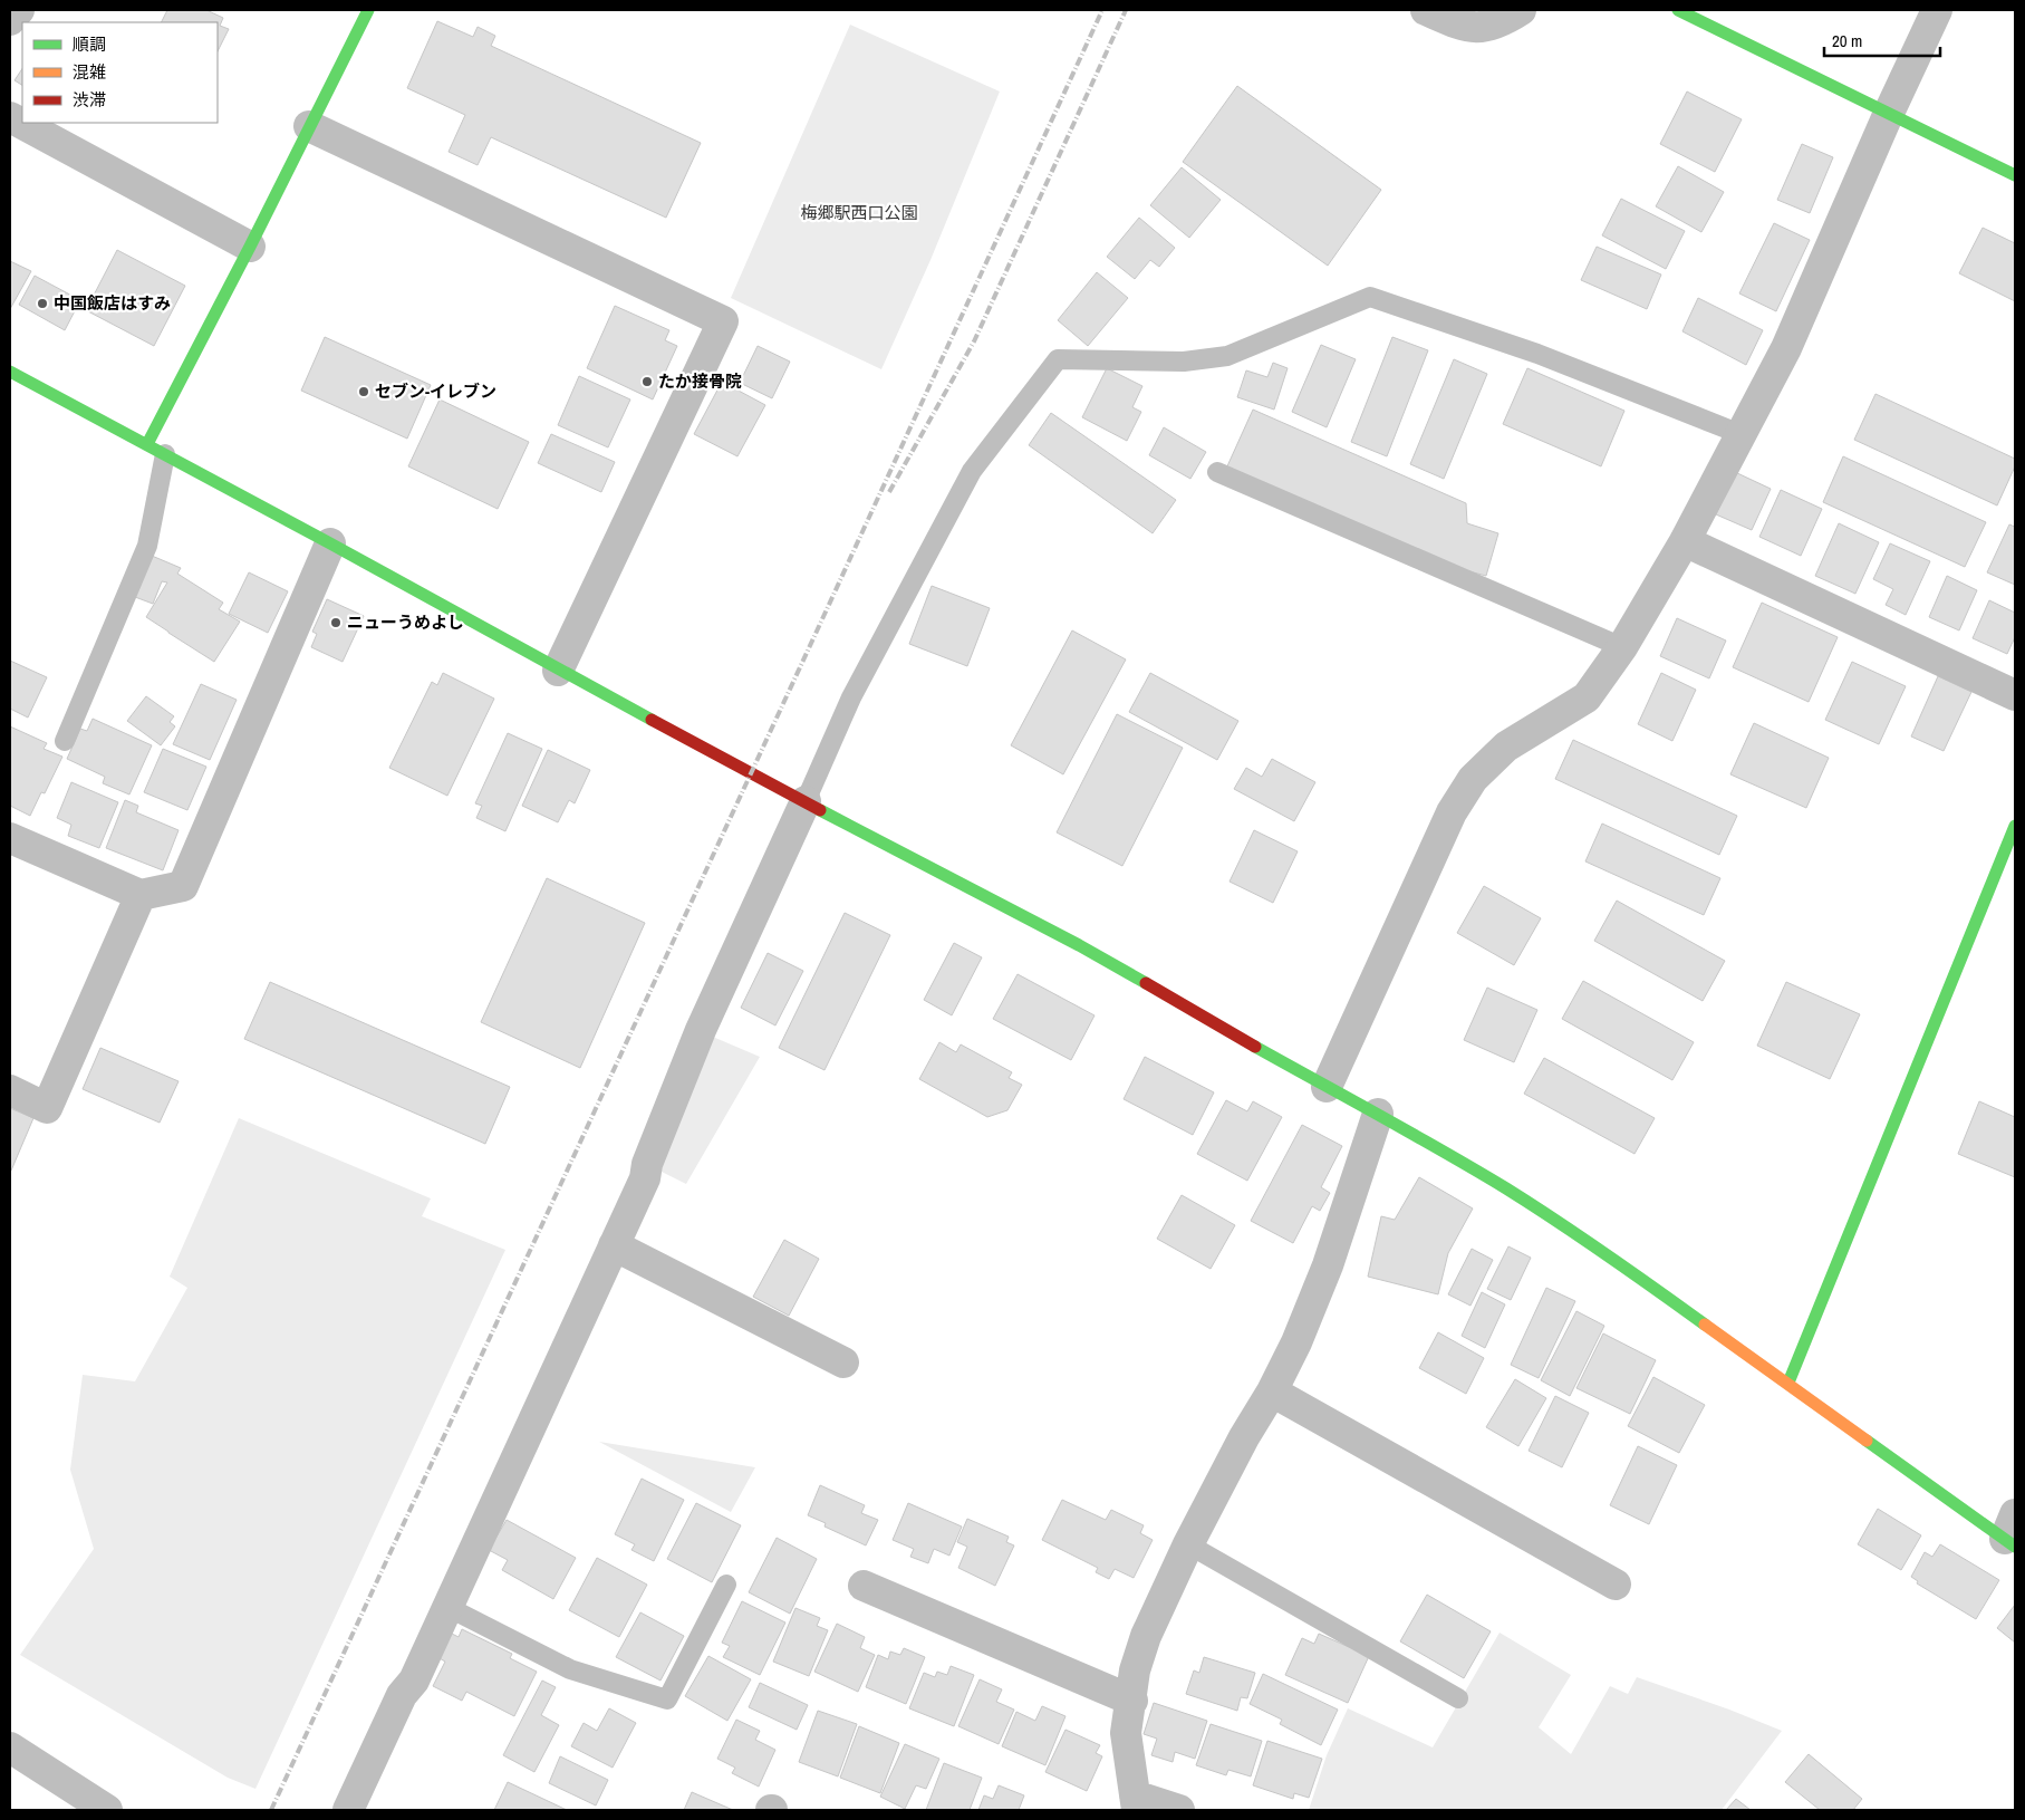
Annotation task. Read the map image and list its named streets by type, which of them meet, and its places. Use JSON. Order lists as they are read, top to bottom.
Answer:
{
  "parks": ["梅郷駅西口公園"],
  "places": [
    "中国飯店はすみ",
    "たか接骨院",
    "セブン-イレブン",
    "ニューうめよし"
  ],
  "legend": ["順調", "混雑", "渋滞"],
  "scale_bar": "20 m"
}
